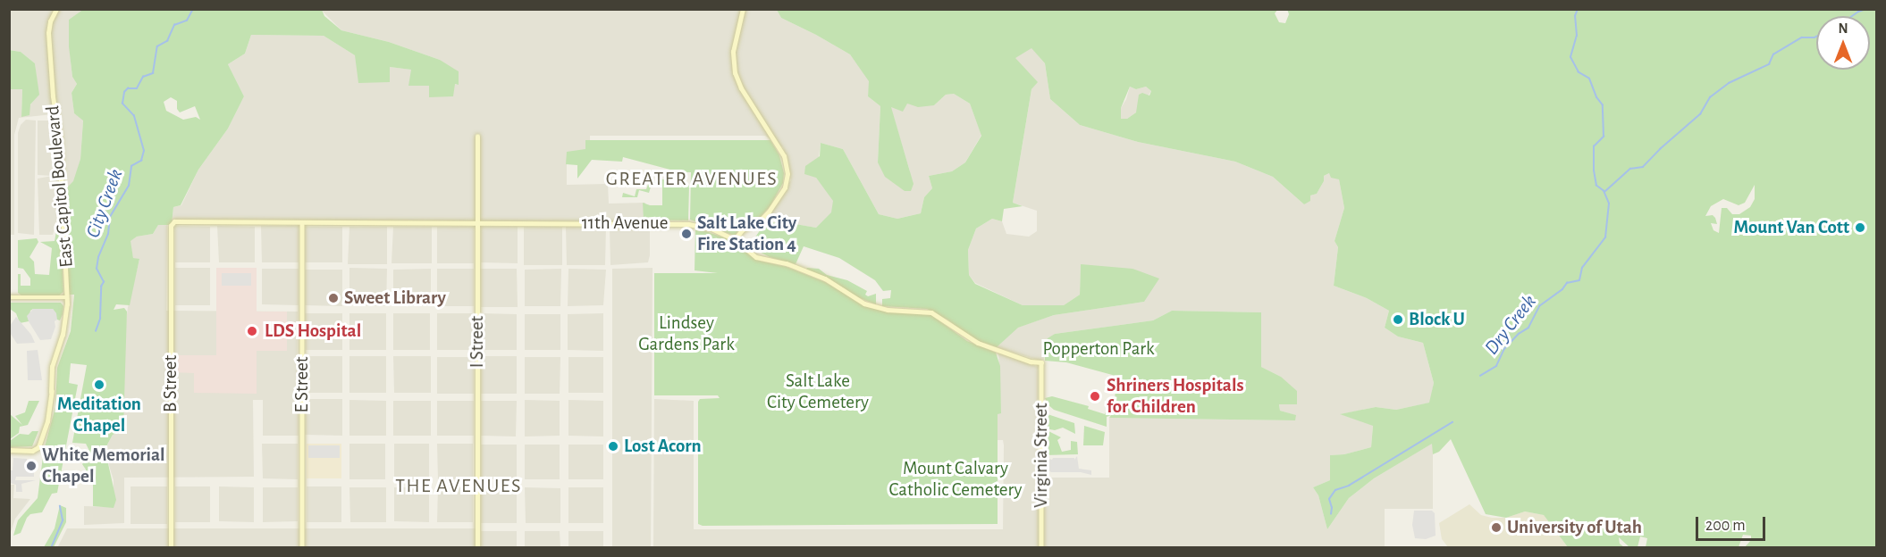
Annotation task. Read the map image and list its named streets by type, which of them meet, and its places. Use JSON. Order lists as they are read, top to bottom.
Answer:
{
  "streets": {
    "street": [
      "East Capitol Boulevard",
      "11th Avenue",
      "I Street",
      "B Street",
      "E Street",
      "Virginia Street"
    ]
  },
  "crossings": [
    ["11th Avenue", "I Street"],
    ["11th Avenue", "B Street"],
    ["11th Avenue", "E Street"],
    ["11th Avenue", "Virginia Street"]
  ],
  "districts": ["GREATER AVENUES", "THE AVENUES"],
  "water": ["City Creek", "Dry Creek"],
  "parks": [
    "Lindsey Gardens Park",
    "Popperton Park",
    "Salt Lake City Cemetery",
    "Mount Calvary Catholic Cemetery"
  ],
  "places": [
    "Mount Van Cott",
    "Salt Lake City Fire Station 4",
    "Sweet Library",
    "Block U",
    "LDS Hospital",
    "Meditation Chapel",
    "Shriners Hospitals for Children",
    "Lost Acorn",
    "White Memorial Chapel",
    "University of Utah"
  ],
  "scale_bar": "200 m",
  "north": "top"
}
